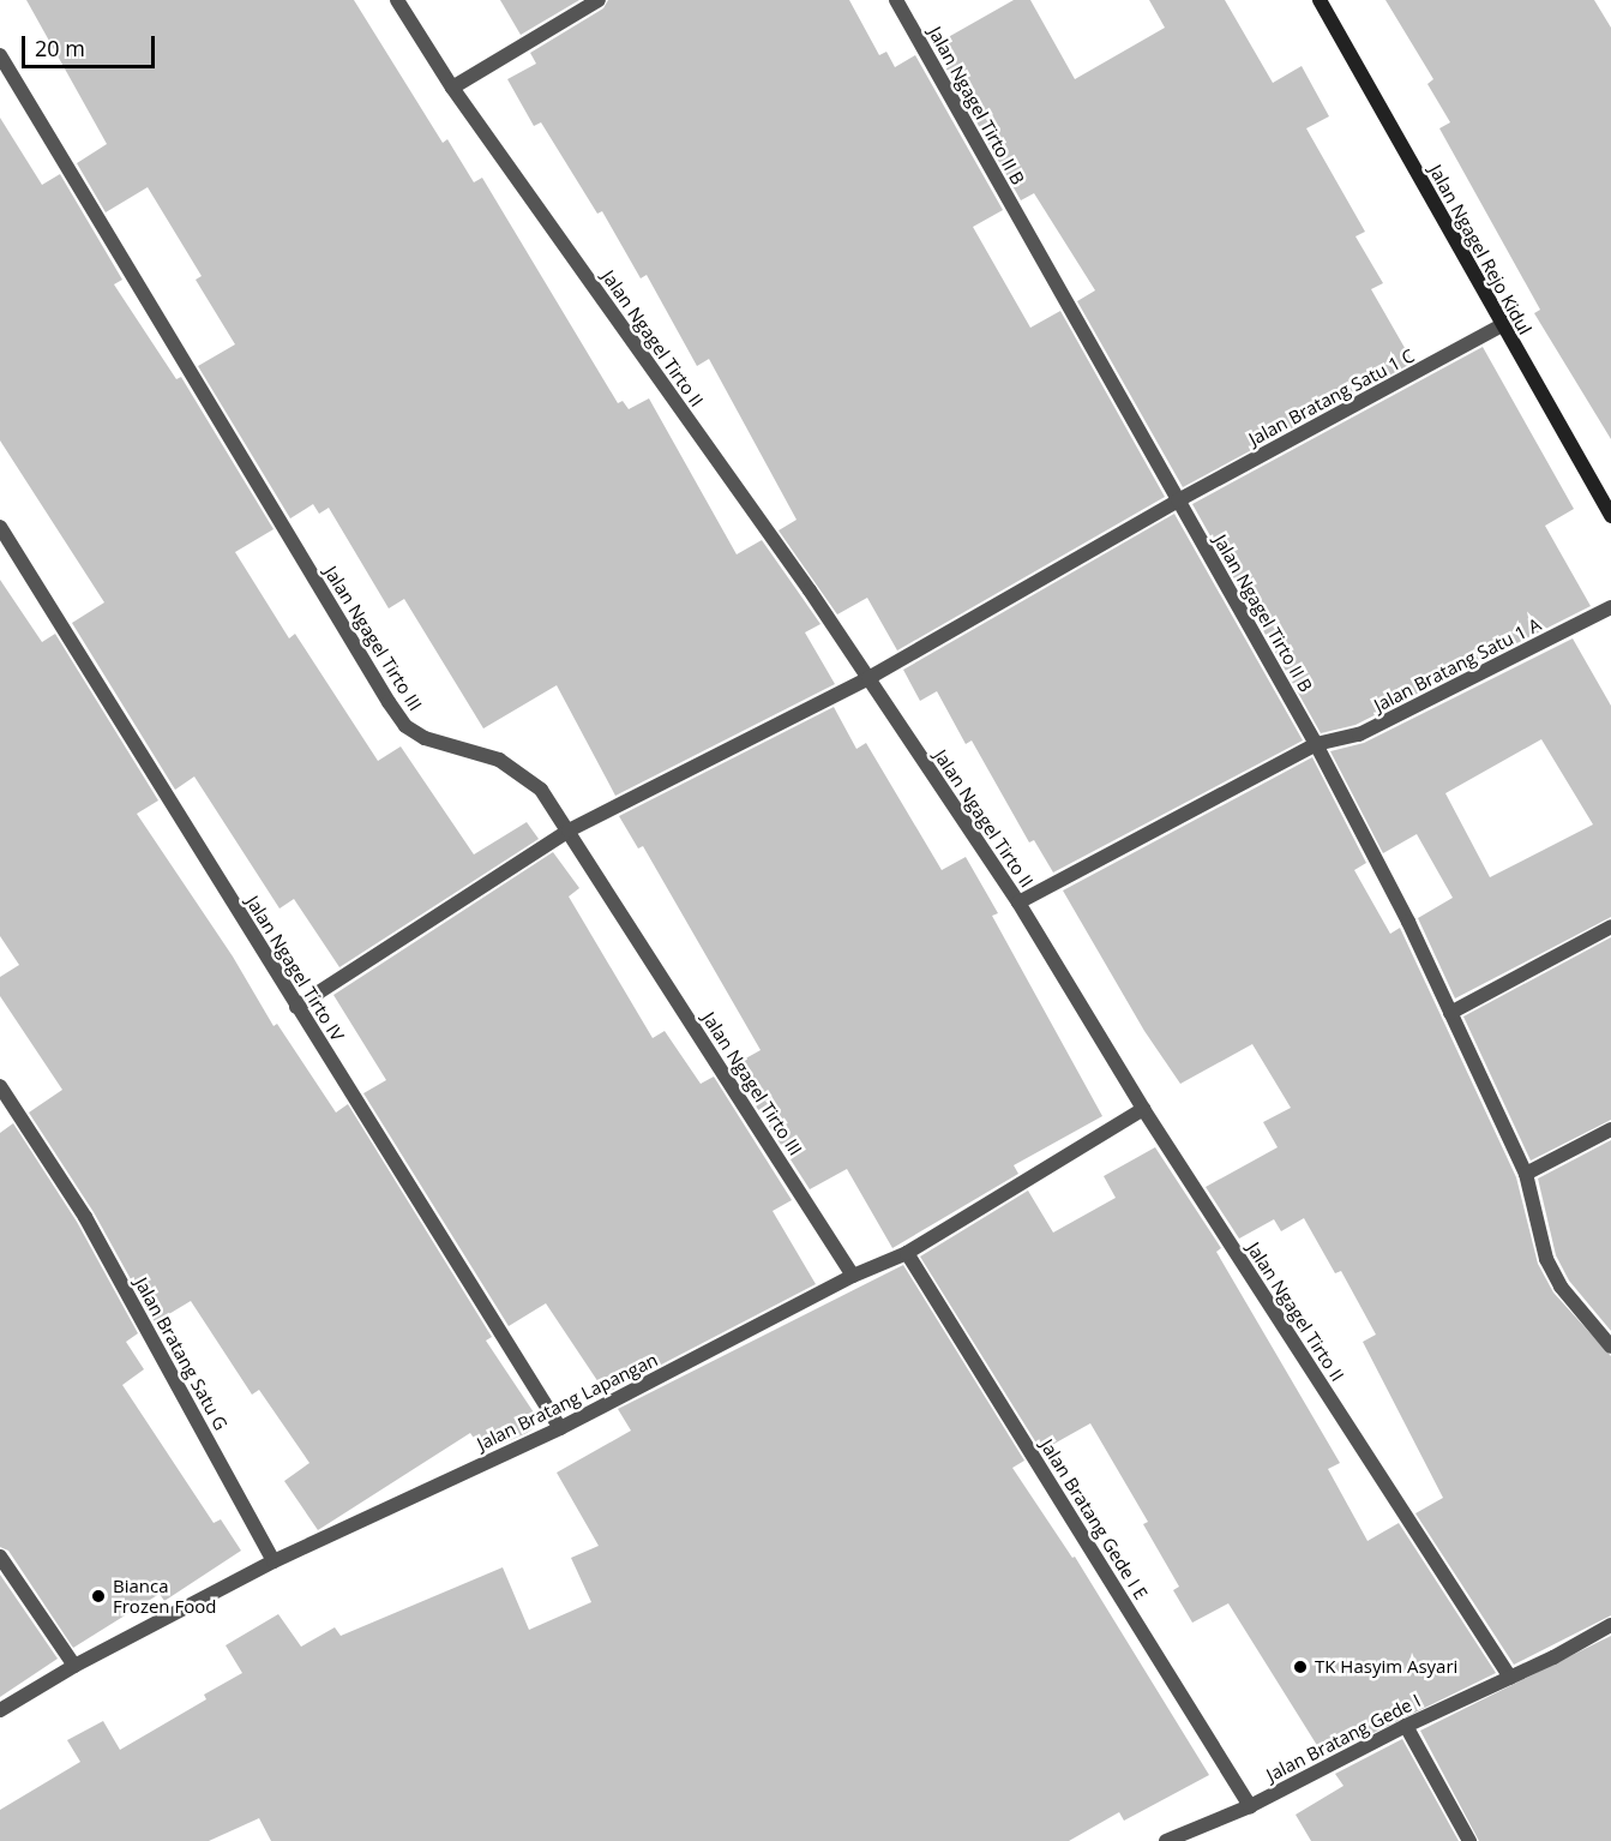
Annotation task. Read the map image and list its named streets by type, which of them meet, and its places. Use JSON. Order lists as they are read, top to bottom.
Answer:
{
  "streets": {
    "main road": ["Jalan Ngagel Rejo Kidul"],
    "street": [
      "Jalan Ngagel Tirto II B",
      "Jalan Ngagel Tirto II",
      "Jalan Bratang Satu 1 C",
      "Jalan Ngagel Tirto III",
      "Jalan Bratang Satu 1 A",
      "Jalan Ngagel Tirto IV",
      "Jalan Bratang Satu G",
      "Jalan Bratang Lapangan",
      "Jalan Bratang Gede I E",
      "Jalan Bratang Gede I"
    ]
  },
  "crossings": [
    ["Jalan Ngagel Tirto II B", "Jalan Bratang Satu 1 C"],
    ["Jalan Ngagel Tirto II B", "Jalan Bratang Satu 1 A"],
    ["Jalan Ngagel Rejo Kidul", "Jalan Bratang Satu 1 C"],
    ["Jalan Ngagel Tirto II", "Jalan Bratang Satu 1 C"],
    ["Jalan Ngagel Tirto II", "Jalan Bratang Satu 1 A"],
    ["Jalan Ngagel Tirto II", "Jalan Bratang Lapangan"],
    ["Jalan Ngagel Tirto II", "Jalan Bratang Gede I"],
    ["Jalan Bratang Satu 1 C", "Jalan Ngagel Tirto III"],
    ["Jalan Bratang Satu 1 C", "Jalan Ngagel Tirto IV"],
    ["Jalan Ngagel Tirto III", "Jalan Bratang Lapangan"],
    ["Jalan Ngagel Tirto IV", "Jalan Bratang Lapangan"],
    ["Jalan Bratang Satu G", "Jalan Bratang Lapangan"],
    ["Jalan Bratang Lapangan", "Jalan Bratang Gede I E"],
    ["Jalan Bratang Gede I E", "Jalan Bratang Gede I"]
  ],
  "places": ["Bianca Frozen Food", "TK Hasyim Asyari"],
  "scale_bar": "20 m"
}
